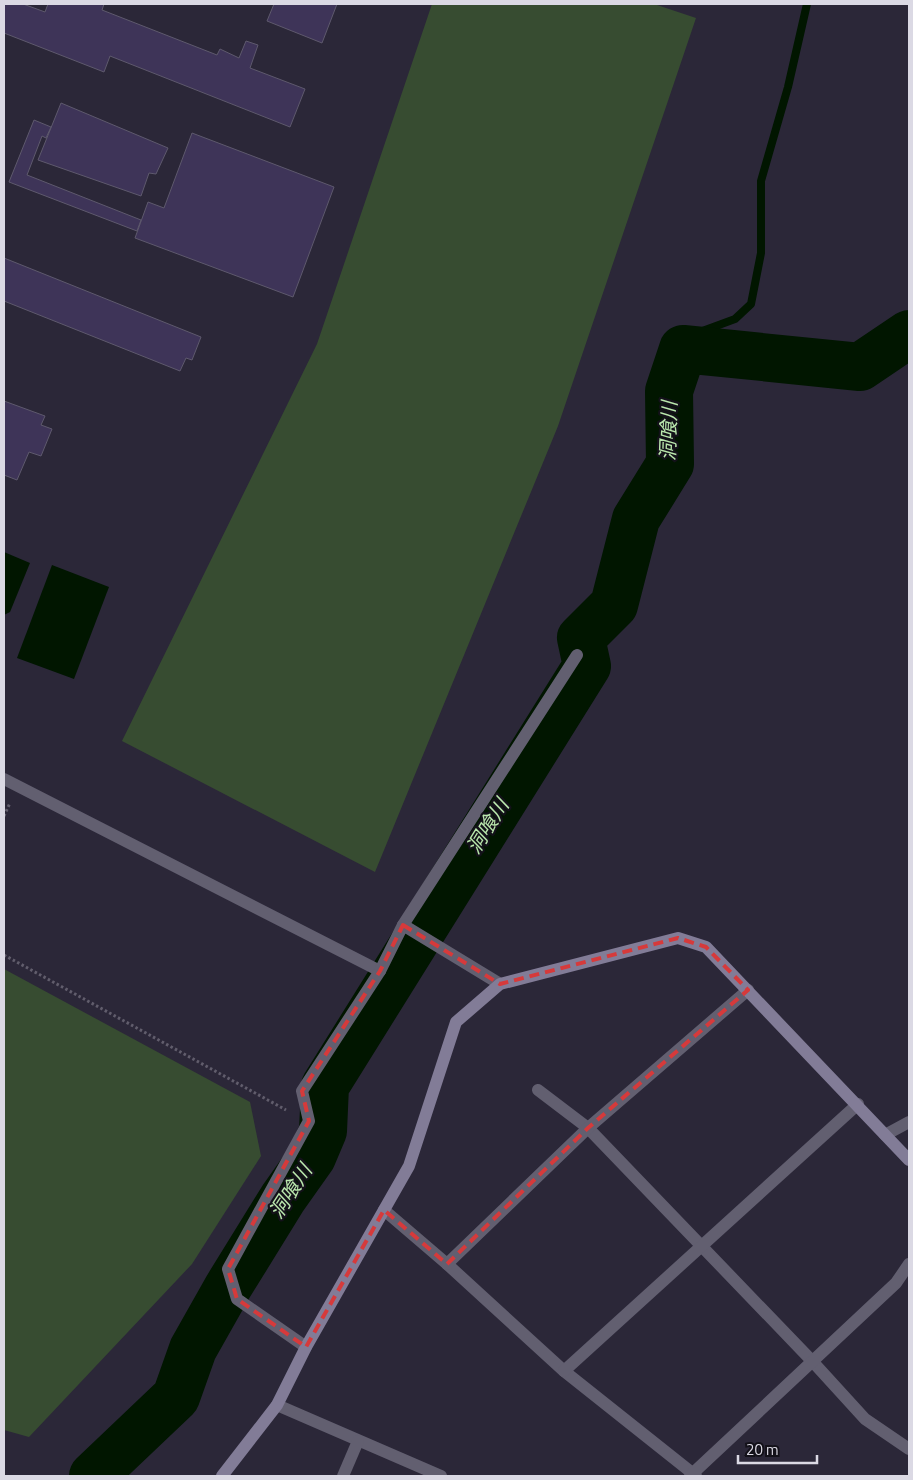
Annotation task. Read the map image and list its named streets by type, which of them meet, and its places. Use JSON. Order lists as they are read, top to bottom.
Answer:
{
  "water": ["洞喰川"],
  "scale_bar": "20 m"
}
